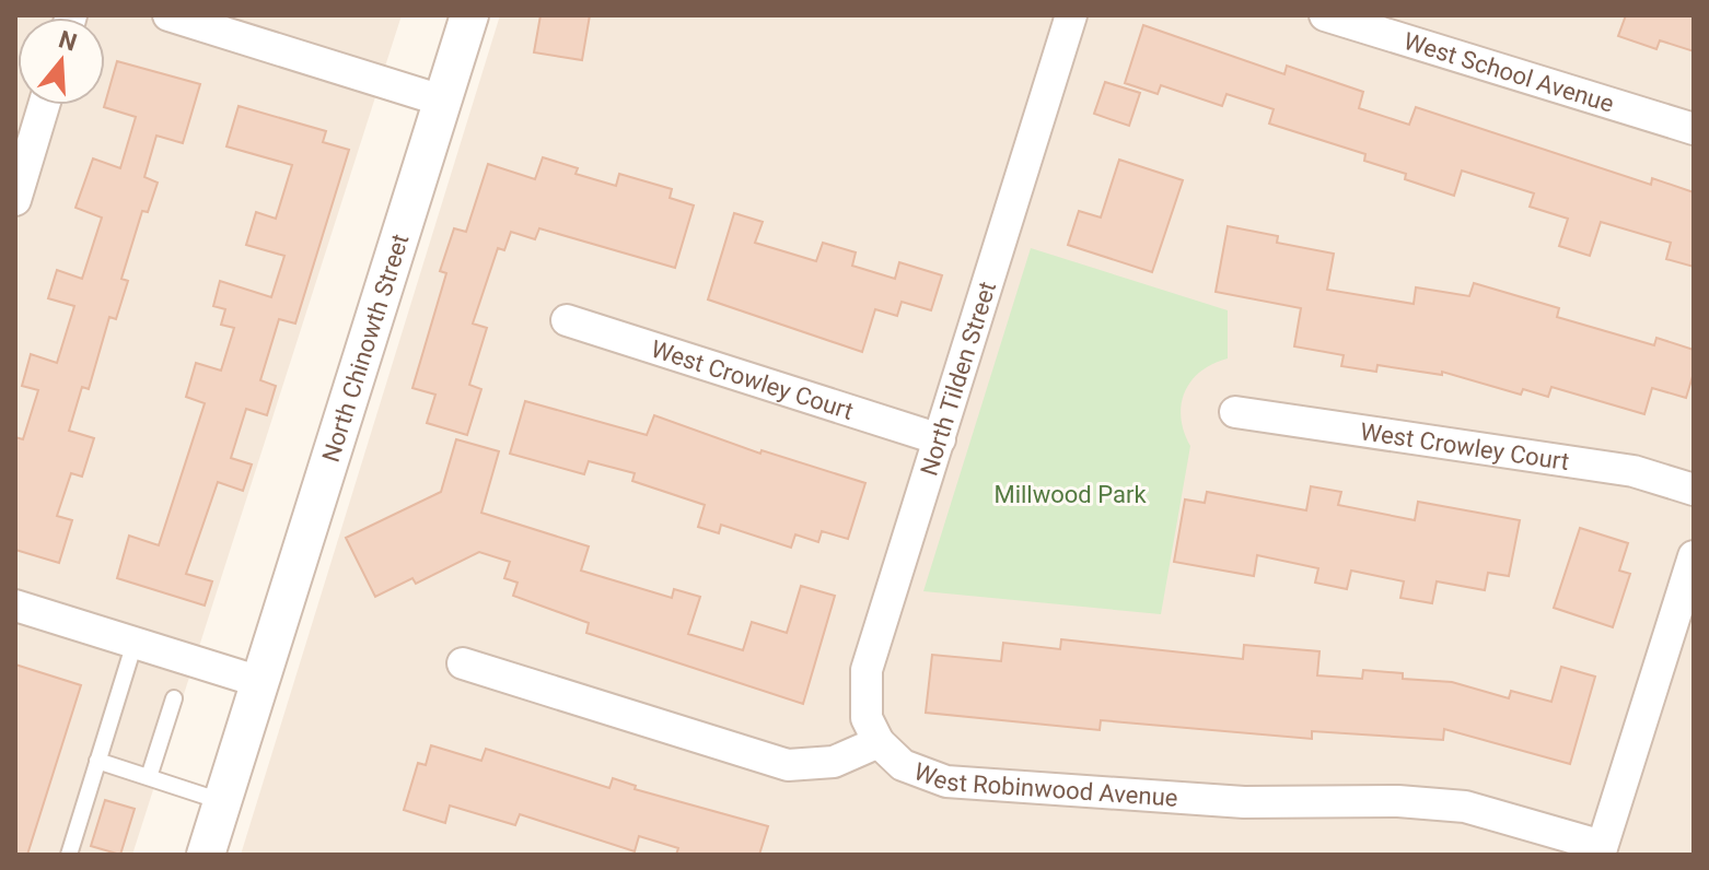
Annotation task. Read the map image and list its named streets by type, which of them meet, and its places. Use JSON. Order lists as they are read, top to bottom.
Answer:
{
  "streets": {
    "street": [
      "West School Avenue",
      "North Chinowth Street",
      "North Tilden Street",
      "West Crowley Court",
      "West Robinwood Avenue"
    ]
  },
  "crossings": [
    ["North Tilden Street", "West Crowley Court"],
    ["North Tilden Street", "West Robinwood Avenue"]
  ],
  "parks": ["Millwood Park"],
  "north": "top"
}
